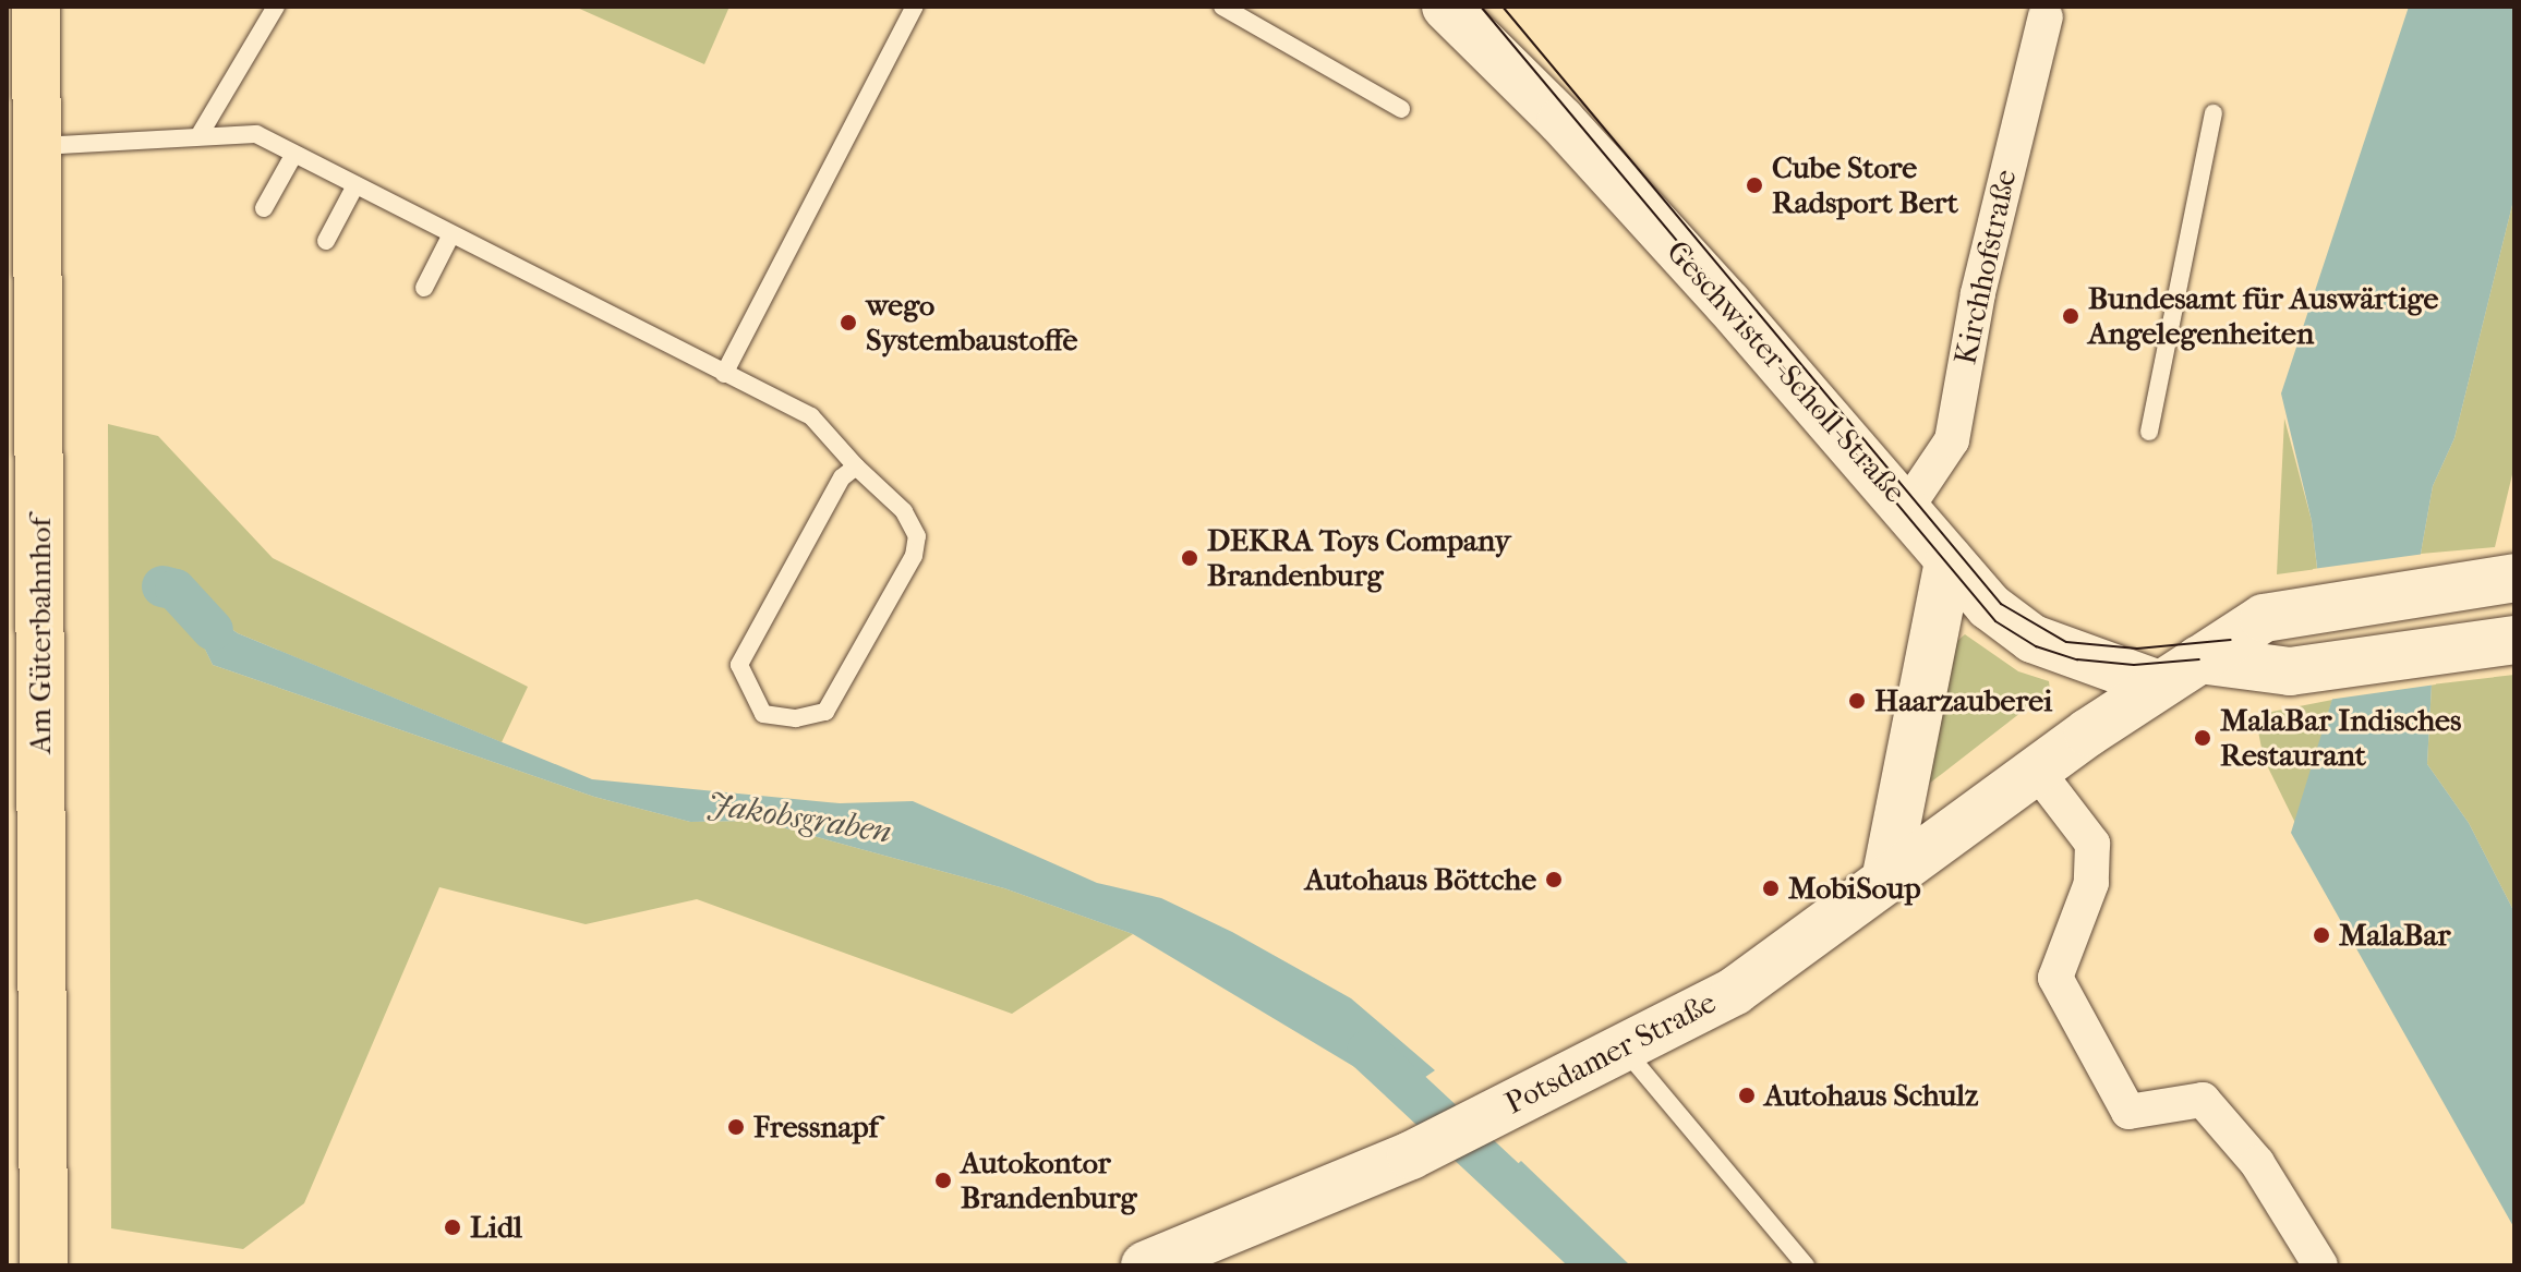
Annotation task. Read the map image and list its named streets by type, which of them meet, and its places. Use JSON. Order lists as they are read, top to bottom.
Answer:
{
  "streets": {
    "main road": ["Am Güterbahnhof"],
    "street": ["Kirchhofstraße", "Geschwister-Scholl-Straße", "Potsdamer Straße"]
  },
  "crossings": [
    ["Kirchhofstraße", "Geschwister-Scholl-Straße"],
    ["Geschwister-Scholl-Straße", "Potsdamer Straße"]
  ],
  "water": ["Jakobsgraben"],
  "places": [
    "Cube Store Radsport Bert",
    "Bundesamt für Auswärtige Angelegenheiten",
    "wego Systembaustoffe",
    "DEKRA Toys Company Brandenburg",
    "Haarzauberei",
    "MalaBar Indisches Restaurant",
    "Autohaus Böttche",
    "MobiSoup",
    "MalaBar",
    "Autohaus Schulz",
    "Fressnapf",
    "Autokontor Brandenburg",
    "Lidl"
  ]
}
